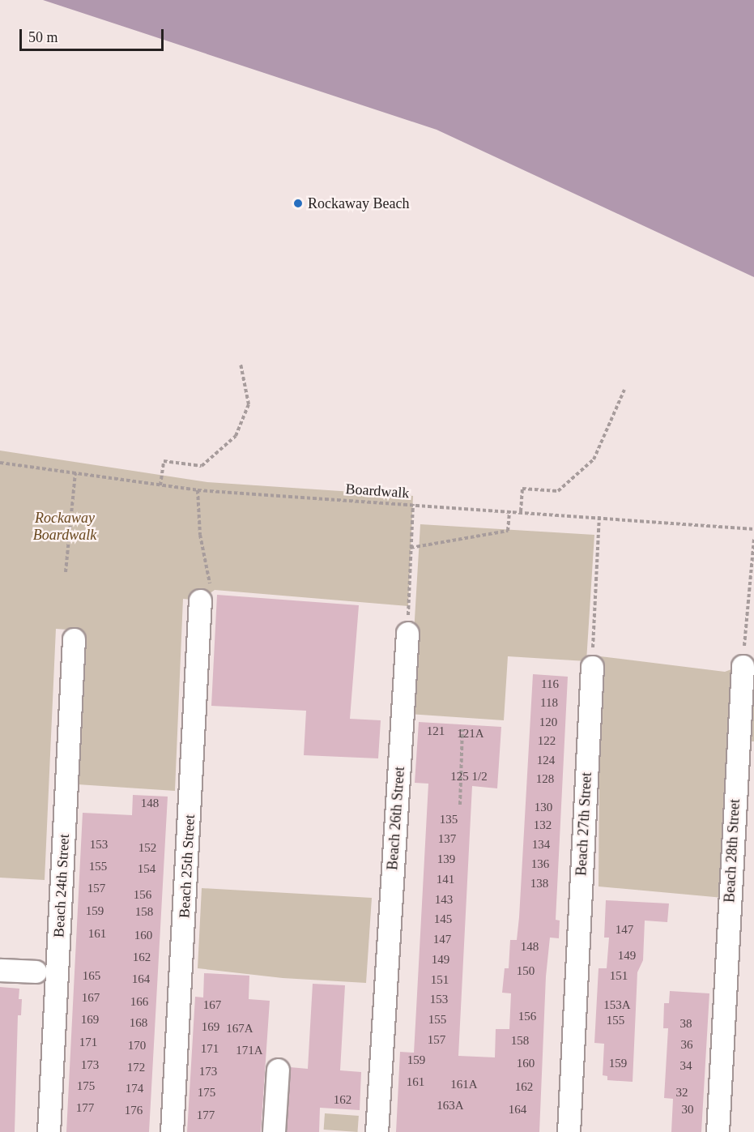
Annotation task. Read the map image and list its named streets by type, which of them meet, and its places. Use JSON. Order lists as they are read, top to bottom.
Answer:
{
  "streets": {
    "street": [
      "Beach 26th Street",
      "Beach 27th Street",
      "Beach 28th Street",
      "Beach 25th Street",
      "Beach 24th Street"
    ],
    "path": ["Boardwalk"]
  },
  "parks": ["Rockaway Boardwalk"],
  "places": ["Rockaway Beach"],
  "house_numbers": [
    "116",
    "118",
    "120",
    "121",
    "121A",
    "122",
    "124",
    "125 1/2",
    "128",
    "148",
    "130",
    "135",
    "132",
    "137",
    "153",
    "134",
    "152",
    "139",
    "136",
    "155",
    "154",
    "141",
    "138",
    "157",
    "156",
    "143",
    "159",
    "158",
    "145",
    "147",
    "161",
    "160",
    "147",
    "148",
    "149",
    "162",
    "149",
    "150",
    "165",
    "151",
    "164",
    "151",
    "167",
    "153",
    "166",
    "167",
    "153A",
    "156",
    "169",
    "155",
    "155",
    "168",
    "38",
    "169",
    "167A",
    "157",
    "158",
    "171",
    "36",
    "170",
    "171",
    "171A",
    "159",
    "160",
    "159",
    "173",
    "34",
    "172",
    "173",
    "161",
    "161A",
    "175",
    "162",
    "174",
    "175",
    "32",
    "162",
    "163A",
    "177",
    "164",
    "30",
    "176",
    "177"
  ],
  "scale_bar": "50 m"
}
